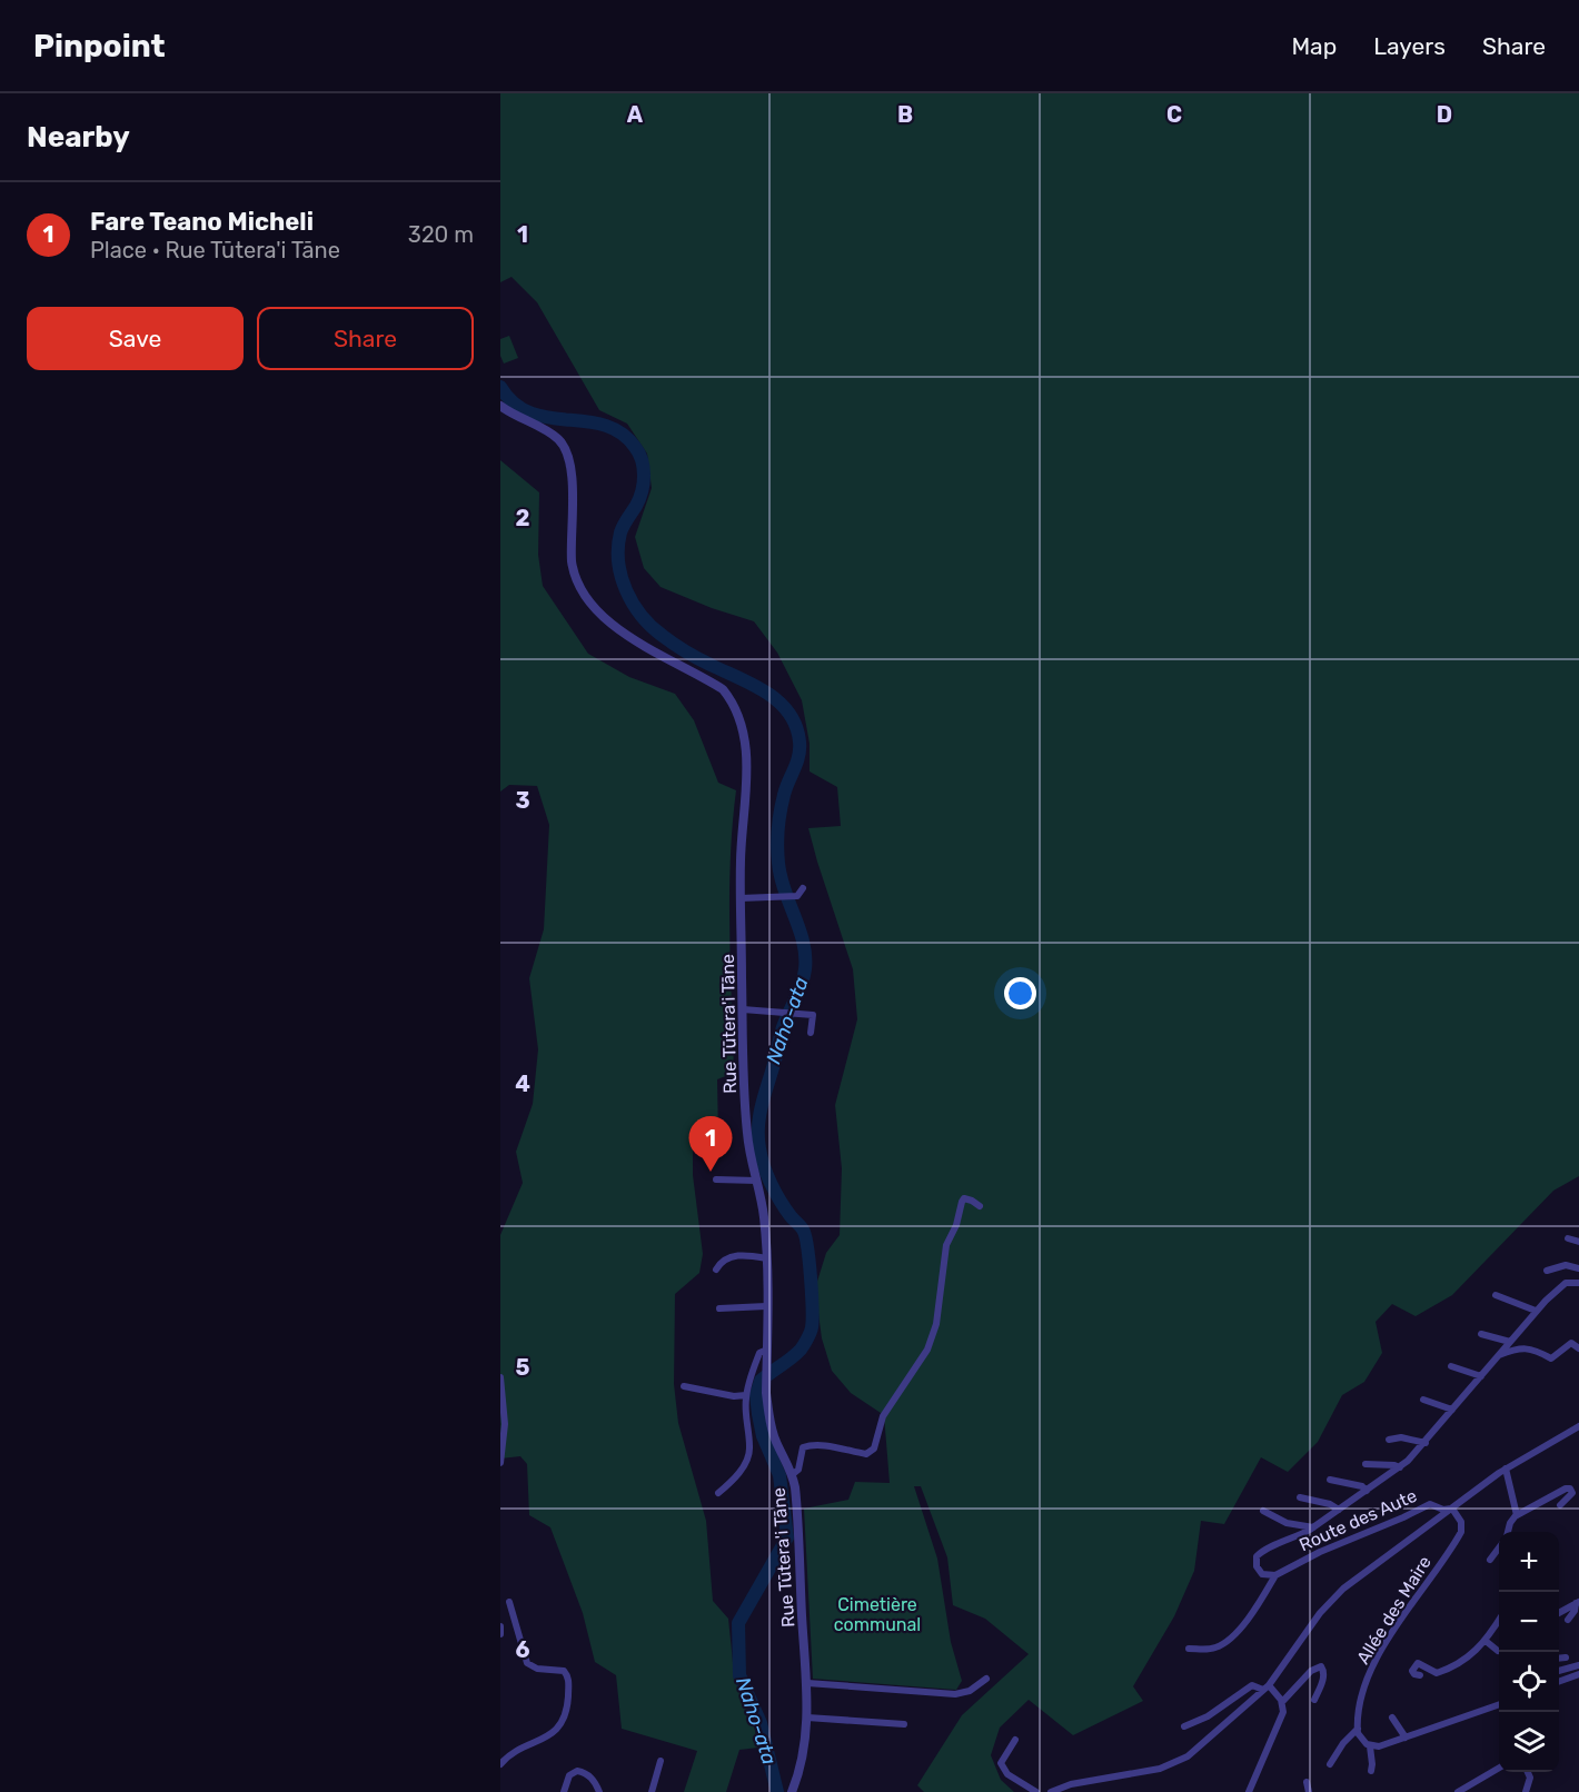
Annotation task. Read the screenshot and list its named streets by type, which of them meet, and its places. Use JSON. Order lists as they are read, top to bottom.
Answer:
{
  "streets": {
    "street": ["Rue Tūtera'i Tāne", "Route des Aute", "Allée des Maire"]
  },
  "crossings": [
    ["Route des Aute", "Allée des Maire"]
  ],
  "water": ["Naho-ata"],
  "parks": ["Cimetière communal"],
  "page": {
    "header": "Pinpoint",
    "nav": ["Map", "Layers", "Share"],
    "heading": "Nearby",
    "list": [
      {
        "mark": "1",
        "name": "Fare Teano Micheli",
        "note": "Place · Rue Tūtera'i Tāne",
        "value": "320 m"
      }
    ],
    "buttons": ["Save", "Share"],
    "pins": "1",
    "map_buttons": ["+", "−"]
  },
  "grid": {
    "columns": [
      "A",
      "B",
      "C",
      "D"
    ],
    "rows": [
      "1",
      "2",
      "3",
      "4",
      "5",
      "6"
    ]
  }
}
